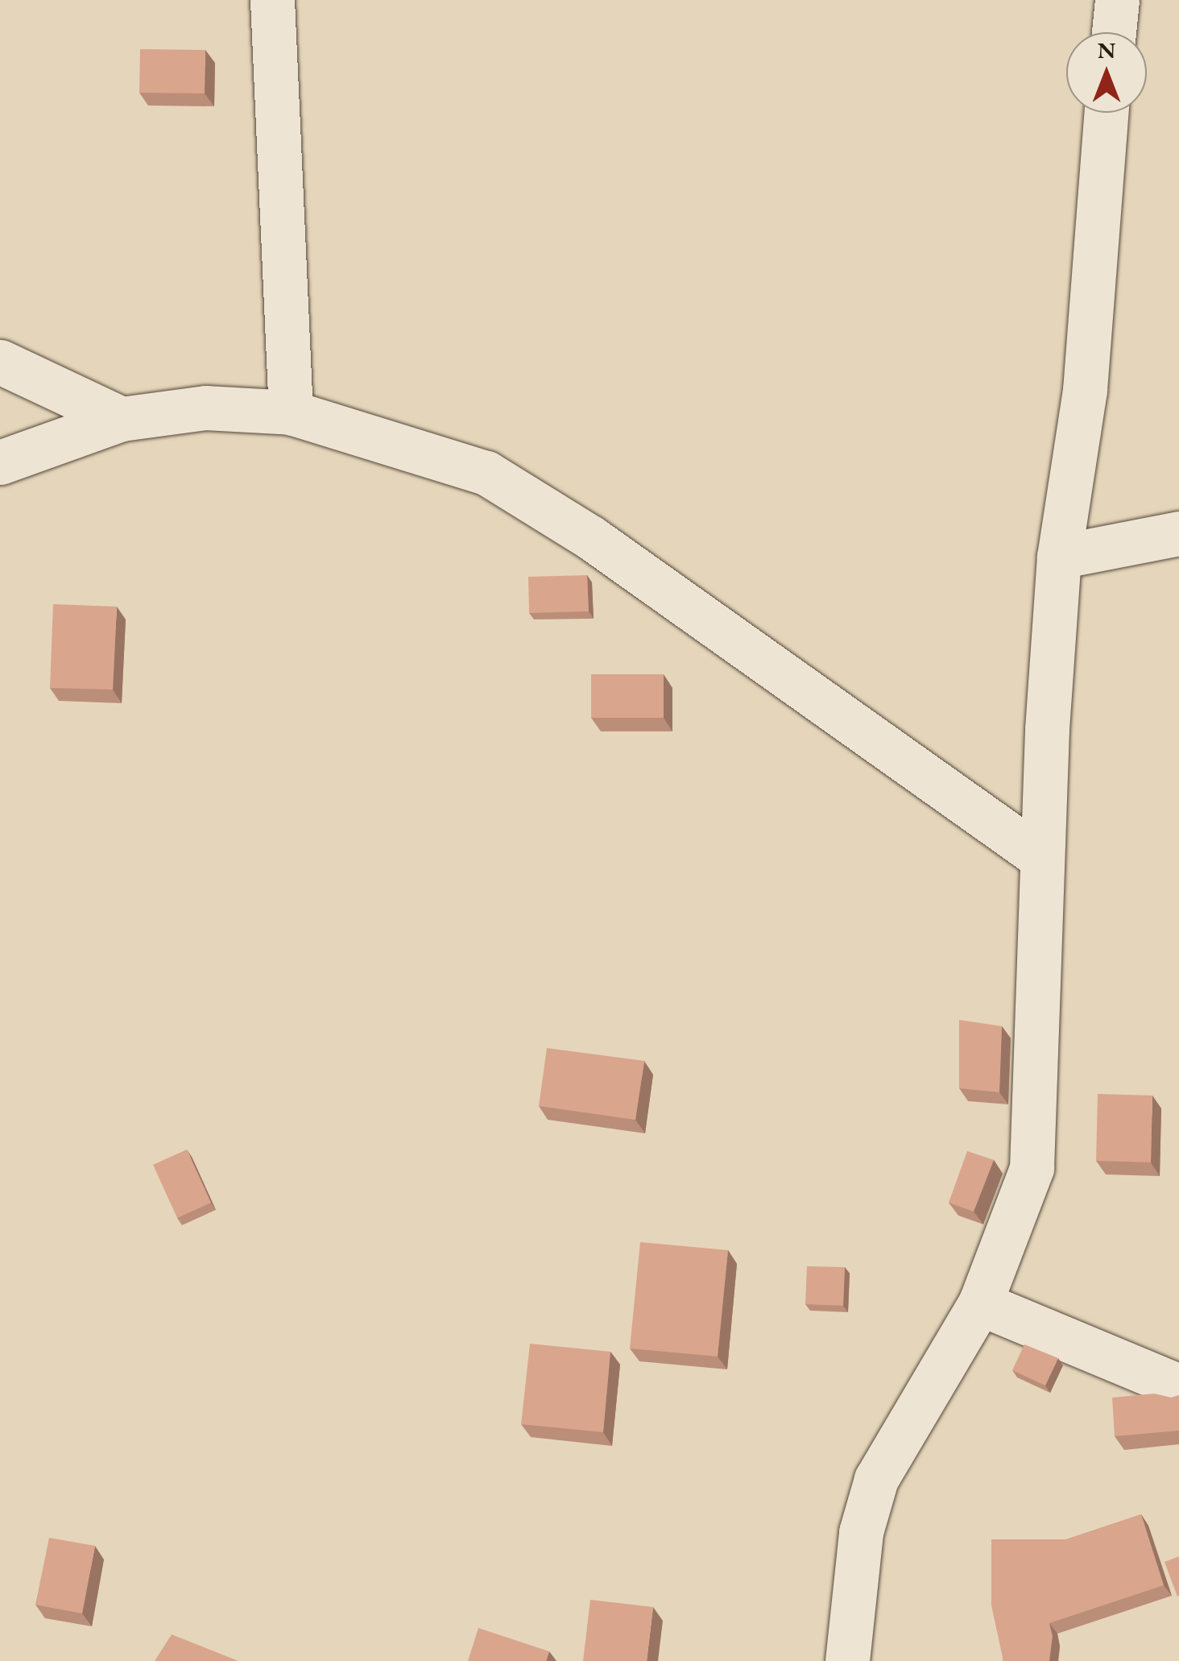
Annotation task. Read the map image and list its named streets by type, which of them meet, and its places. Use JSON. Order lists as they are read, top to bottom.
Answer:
{
  "north": "top"
}
